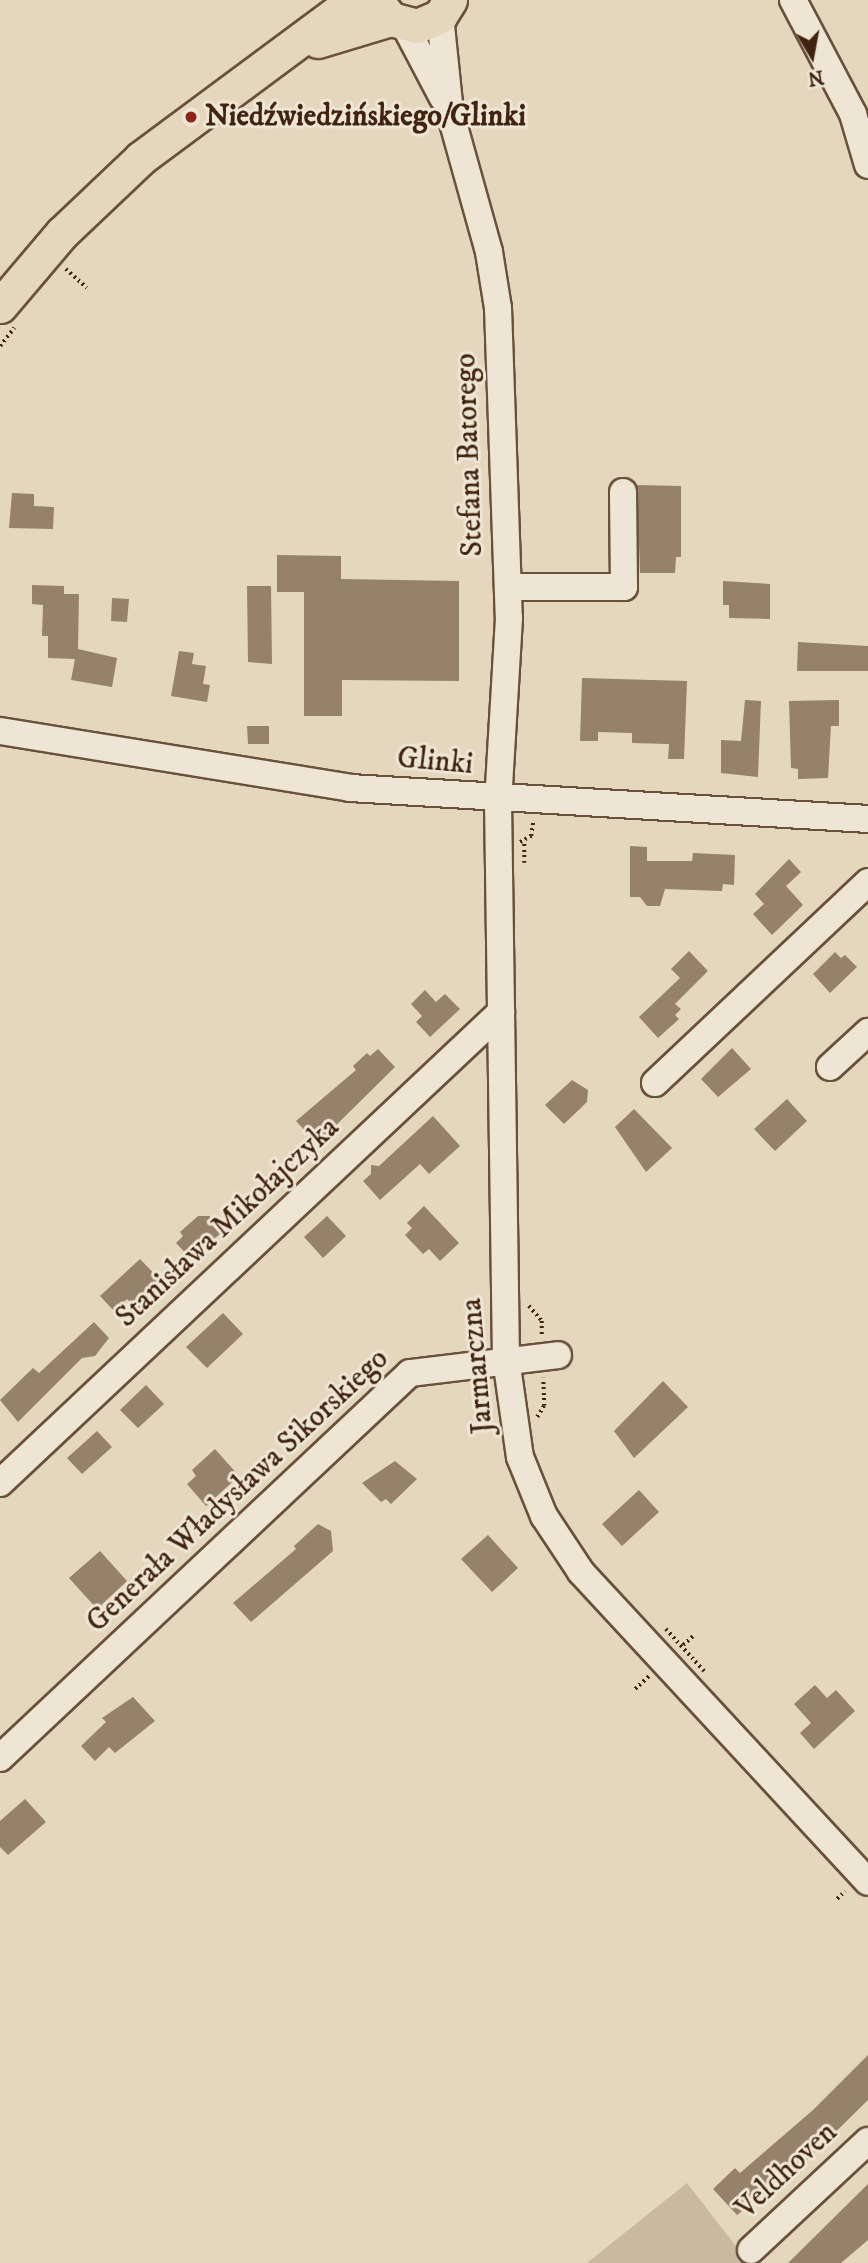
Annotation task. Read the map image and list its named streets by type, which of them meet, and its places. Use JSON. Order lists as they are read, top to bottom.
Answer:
{
  "streets": {
    "street": [
      "Stefana Batorego",
      "Glinki",
      "Stanisława Mikołajczyka",
      "Jarmarczna",
      "Generała Władysława Sikorskiego",
      "Veldhoven"
    ]
  },
  "crossings": [
    ["Stefana Batorego", "Glinki"],
    ["Stefana Batorego", "Jarmarczna"],
    ["Glinki", "Jarmarczna"],
    ["Stanisława Mikołajczyka", "Jarmarczna"],
    ["Jarmarczna", "Generała Władysława Sikorskiego"]
  ],
  "places": ["Niedźwiedzińskiego/Glinki"],
  "north": "bottom"
}
